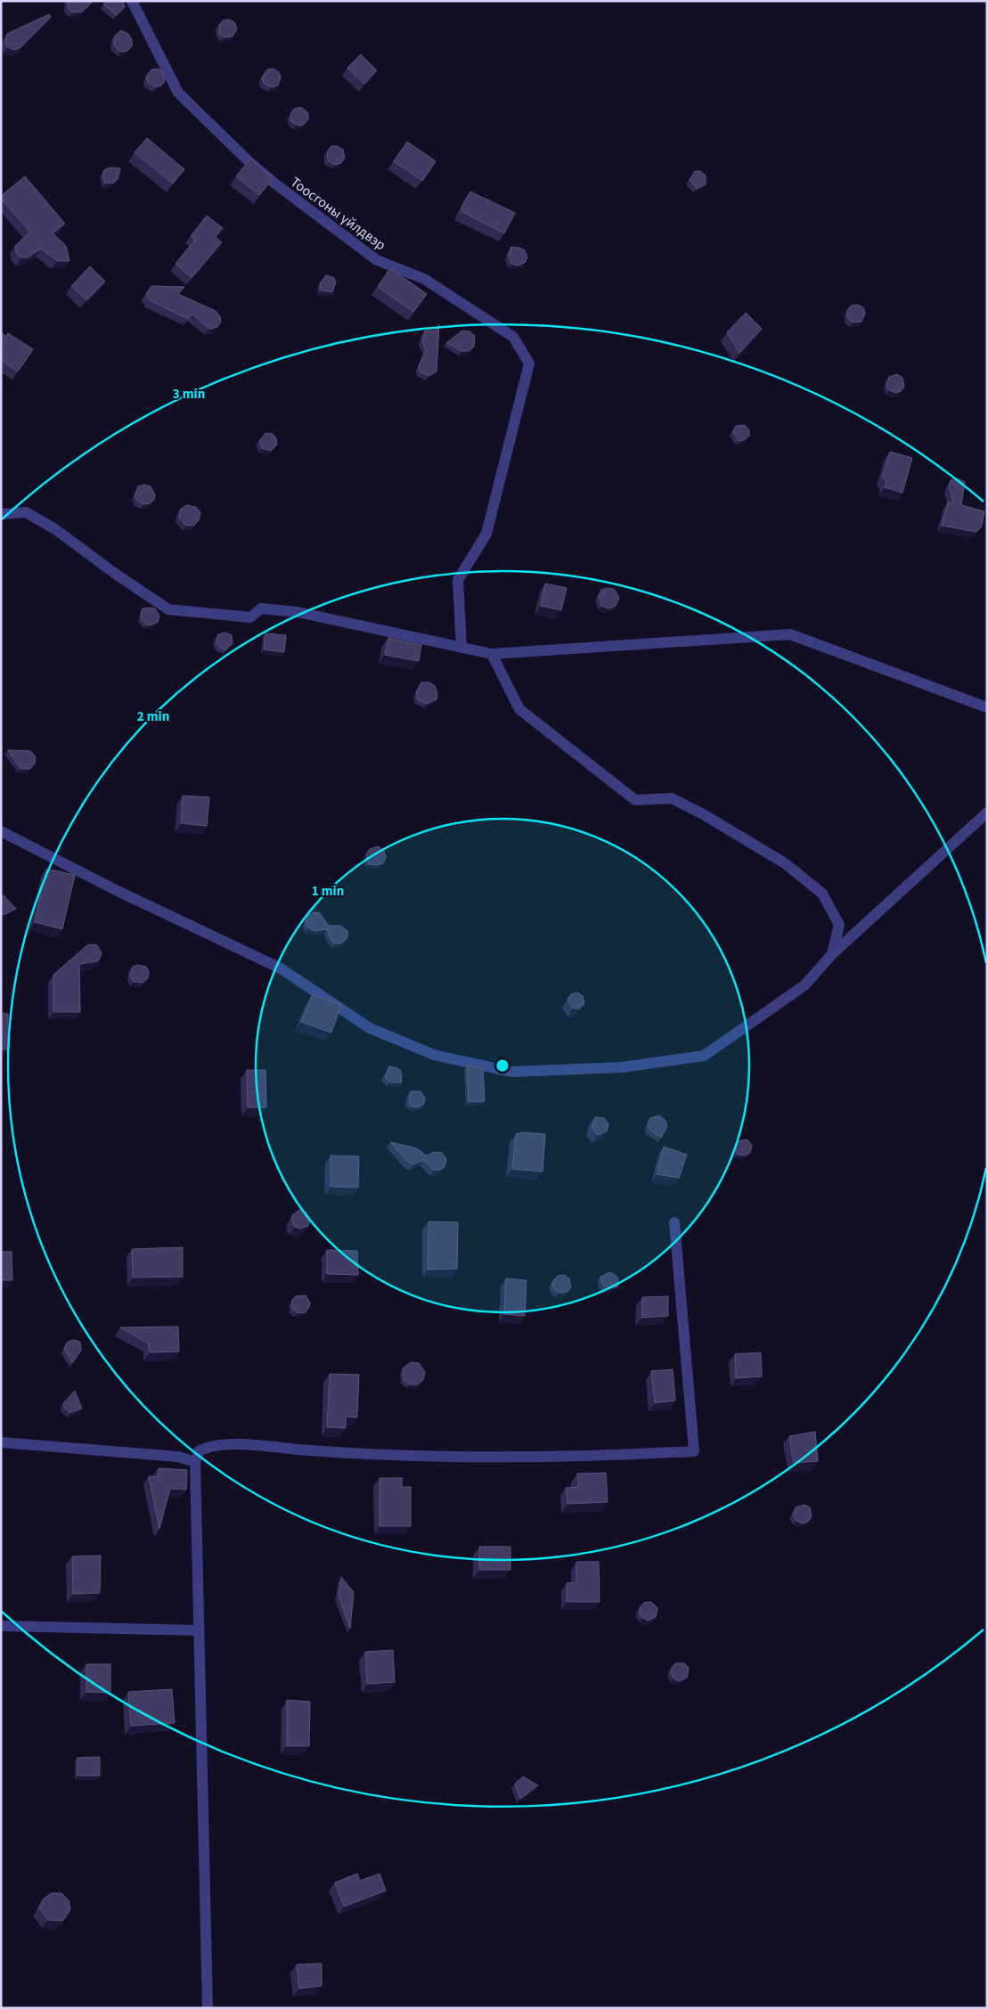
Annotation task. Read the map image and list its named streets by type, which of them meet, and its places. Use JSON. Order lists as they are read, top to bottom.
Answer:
{
  "streets": {
    "street": ["Тоосгоны үйлдвэр"]
  },
  "rings": ["3 min", "2 min", "1 min"]
}
